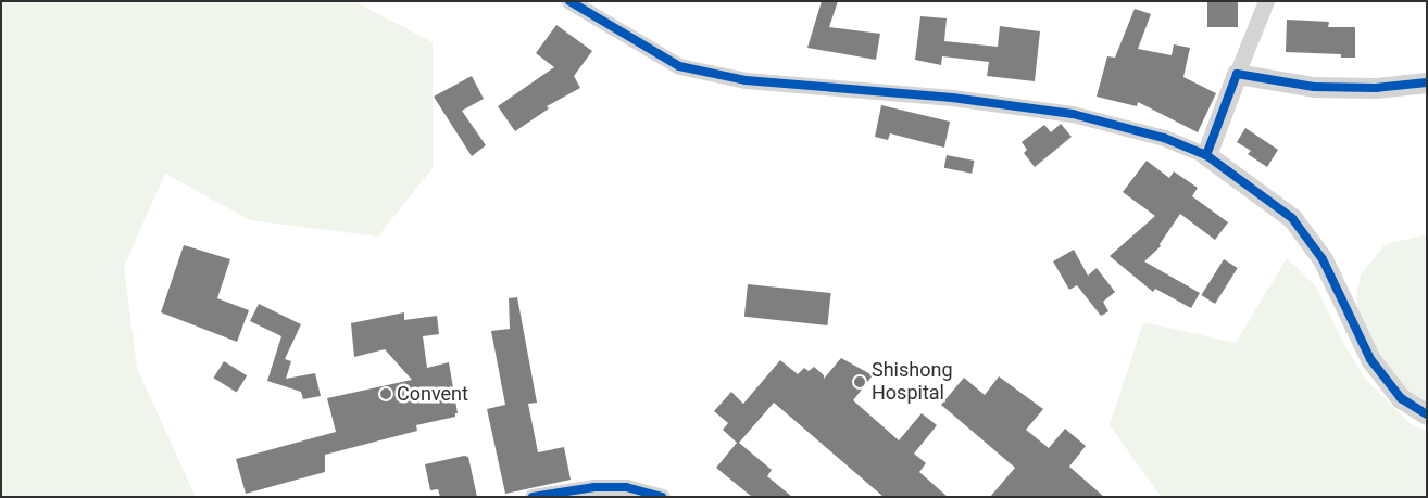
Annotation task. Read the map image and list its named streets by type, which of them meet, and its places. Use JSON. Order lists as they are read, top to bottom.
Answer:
{
  "places": ["Shishong Hospital", "Convent"]
}
